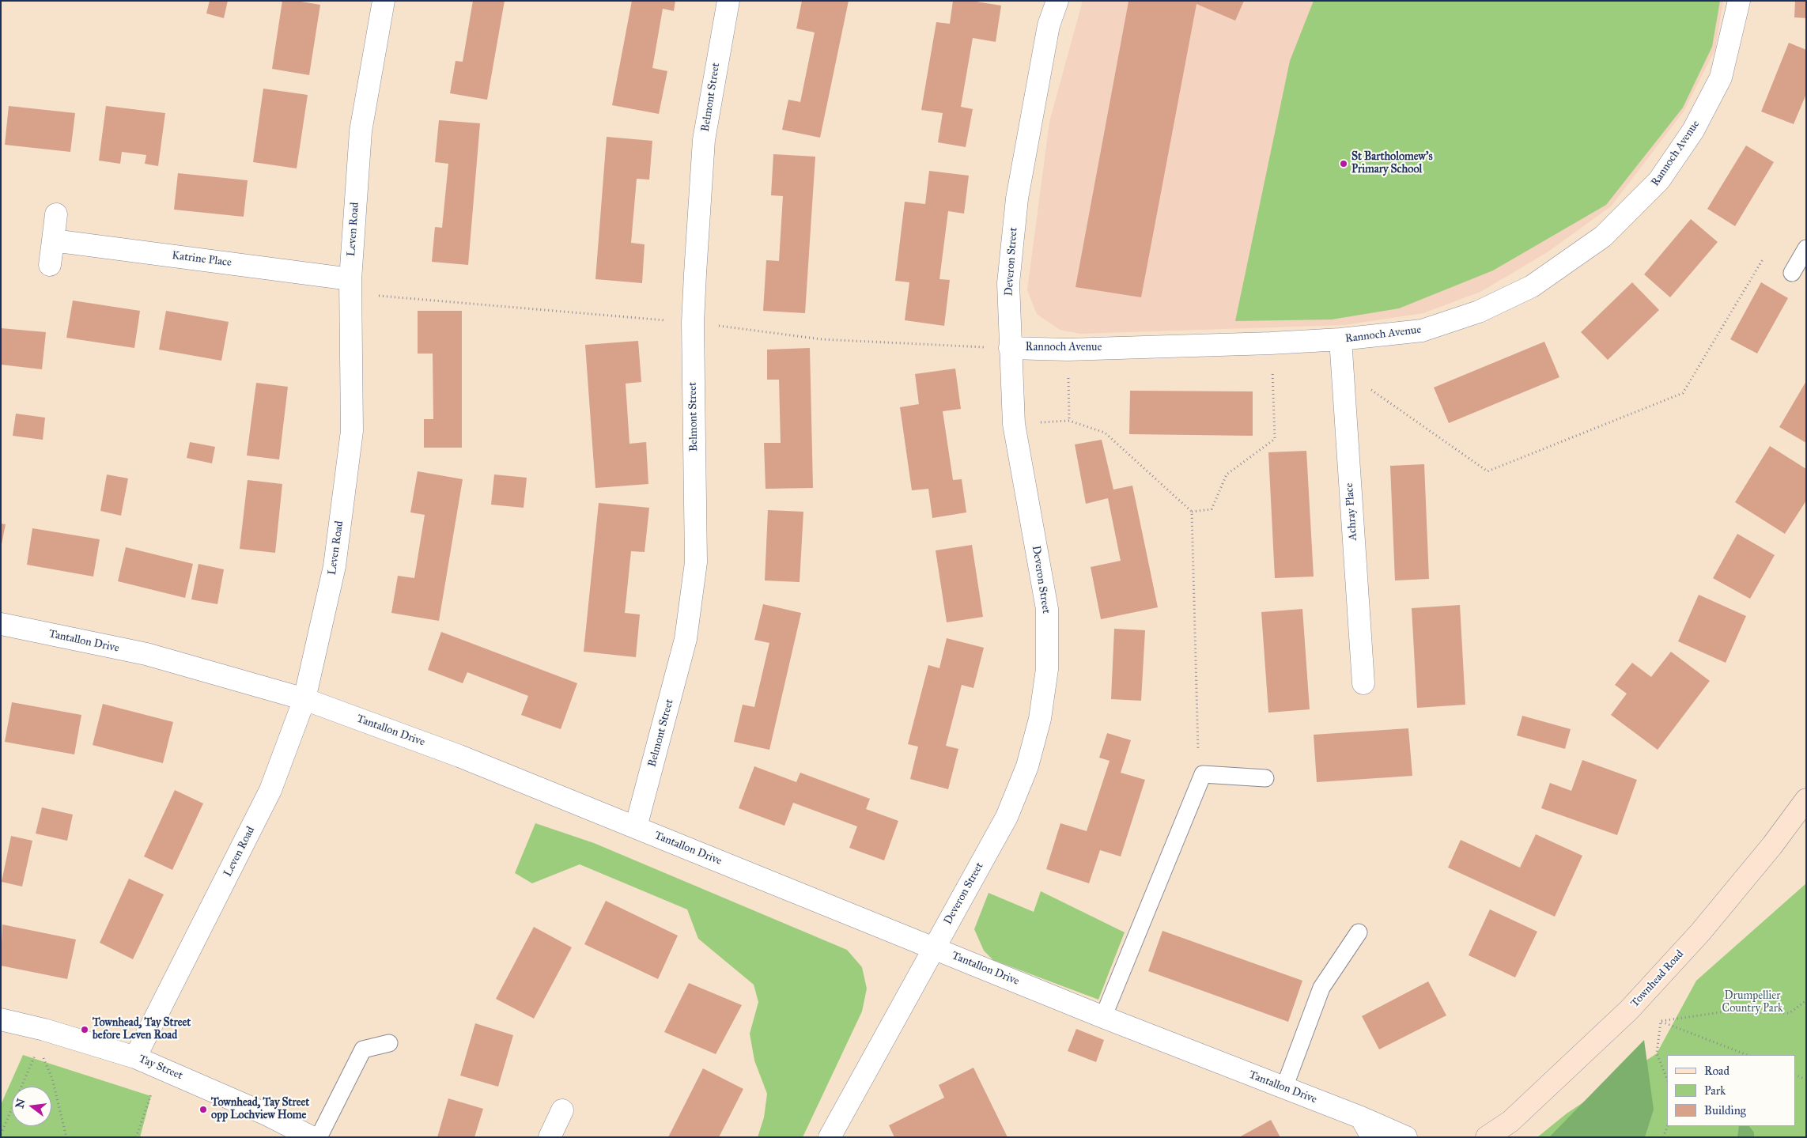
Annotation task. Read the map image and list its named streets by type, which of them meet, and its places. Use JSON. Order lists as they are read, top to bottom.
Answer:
{
  "streets": {
    "street": [
      "Belmont Street",
      "Rannoch Avenue",
      "Leven Road",
      "Katrine Place",
      "Deveron Street",
      "Achray Place",
      "Tantallon Drive",
      "Townhead Road",
      "Tay Street"
    ]
  },
  "crossings": [
    ["Belmont Street", "Tantallon Drive"],
    ["Rannoch Avenue", "Deveron Street"],
    ["Rannoch Avenue", "Achray Place"],
    ["Leven Road", "Katrine Place"],
    ["Leven Road", "Tantallon Drive"],
    ["Leven Road", "Tay Street"],
    ["Deveron Street", "Tantallon Drive"]
  ],
  "parks": ["Drumpellier Country Park"],
  "places": ["St Bartholomew's Primary School", "Townhead, Tay Street before Leven Road", "Townhead, Tay Street opp Lochview Home"],
  "legend": ["Road", "Park", "Building"],
  "north": "left"
}
